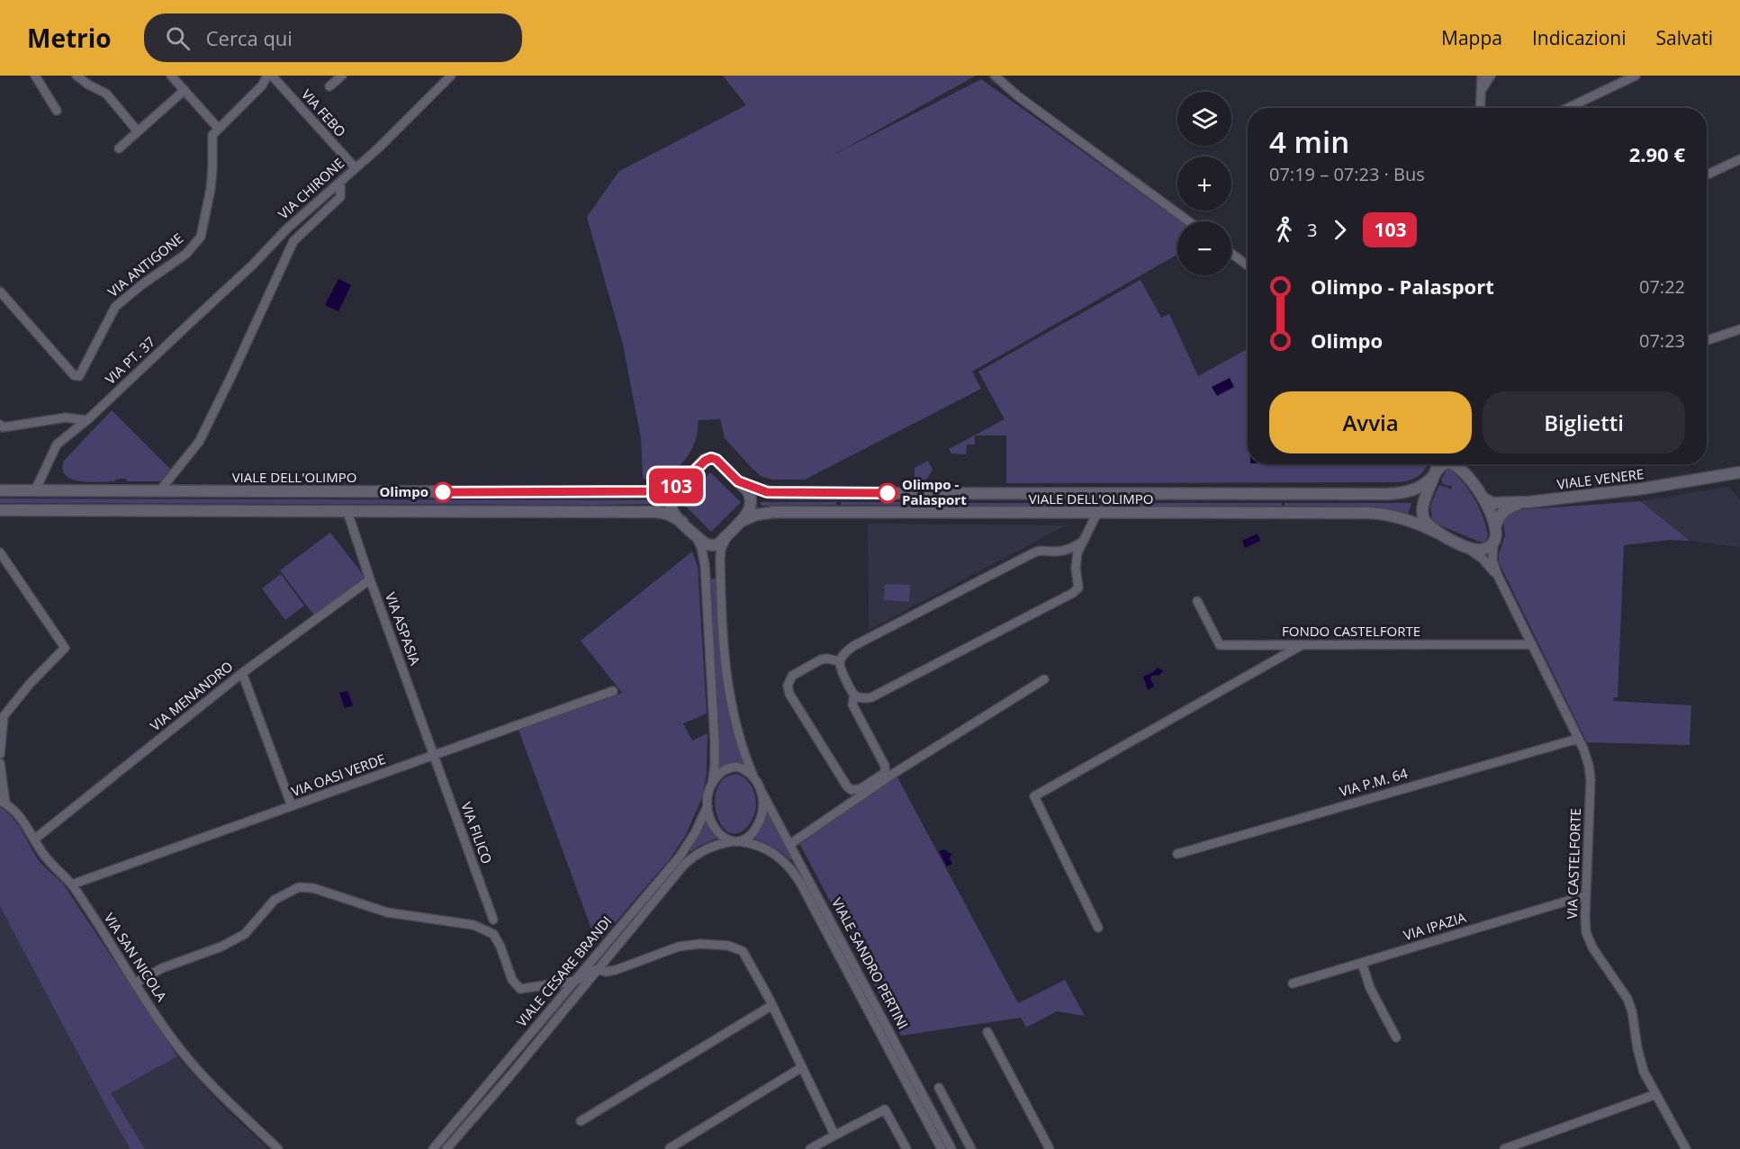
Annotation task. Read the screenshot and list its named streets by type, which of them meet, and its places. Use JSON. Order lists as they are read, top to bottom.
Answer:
{
  "streets": {
    "street": [
      "VIA FEBO",
      "VIA CHIRONE",
      "VIA ANTIGONE",
      "VIA PT. 37",
      "VIALE DELL'OLIMPO",
      "VIALE VENERE",
      "VIA ASPASIA",
      "FONDO CASTELFORTE",
      "VIA MENANDRO",
      "VIA OASI VERDE",
      "VIA P.M. 64",
      "VIA FILICO",
      "VIA CASTELFORTE",
      "VIA IPAZIA",
      "VIA SAN NICOLA",
      "VIALE SANDRO PERTINI",
      "VIALE CESARE BRANDI"
    ]
  },
  "crossings": [
    ["VIA FEBO", "VIA CHIRONE"],
    ["VIA CHIRONE", "VIA PT. 37"],
    ["VIALE DELL'OLIMPO", "VIA CASTELFORTE"],
    ["VIA ASPASIA", "VIA MENANDRO"],
    ["VIA ASPASIA", "VIA OASI VERDE"],
    ["VIA ASPASIA", "VIA FILICO"],
    ["FONDO CASTELFORTE", "VIA CASTELFORTE"],
    ["VIA MENANDRO", "VIA SAN NICOLA"],
    ["VIA OASI VERDE", "VIA FILICO"],
    ["VIA OASI VERDE", "VIA SAN NICOLA"],
    ["VIA P.M. 64", "VIA CASTELFORTE"],
    ["VIA CASTELFORTE", "VIA IPAZIA"],
    ["VIALE SANDRO PERTINI", "VIALE CESARE BRANDI"]
  ],
  "places": ["Olimpo", "Olimpo - Palasport"],
  "lines": ["bus line 103"],
  "page": {
    "header": "Metrio",
    "search": "Cerca qui",
    "nav": ["Mappa", "Indicazioni", "Salvati"],
    "on_map": "103",
    "map_buttons": ["+", "−"],
    "heading": ["4 min", "07:19 – 07:23 · Bus", "2.90 €"],
    "legs": ["3", "103"],
    "list": [
      {
        "name": "Olimpo - Palasport",
        "value": "07:22"
      },
      {
        "name": "Olimpo",
        "value": "07:23"
      }
    ],
    "buttons": ["Avvia", "Biglietti"]
  }
}
